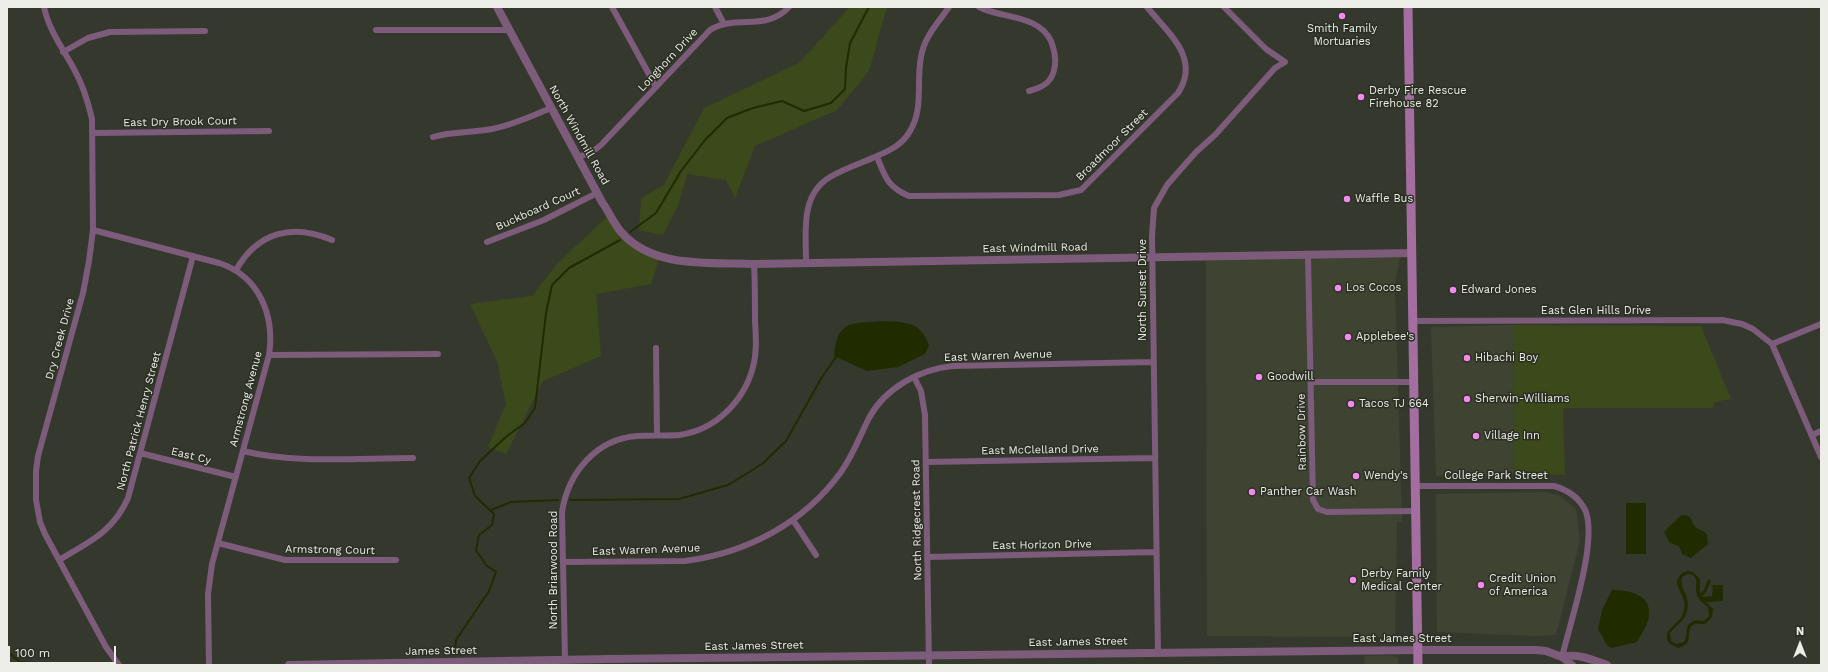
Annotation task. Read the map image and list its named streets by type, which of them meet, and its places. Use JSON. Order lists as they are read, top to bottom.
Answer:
{
  "streets": {
    "street": [
      "Longhorn Drive",
      "East Dry Brook Court",
      "North Windmill Road",
      "Broadmoor Street",
      "Buckboard Court",
      "East Windmill Road",
      "North Sunset Drive",
      "East Glen Hills Drive",
      "Dry Creek Drive",
      "East Warren Avenue",
      "Armstrong Avenue",
      "North Patrick Henry Street",
      "Rainbow Drive",
      "East McClelland Drive",
      "East Cy",
      "College Park Street",
      "North Ridgecrest Road",
      "East Horizon Drive",
      "Armstrong Court",
      "North Briarwood Road",
      "East James Street",
      "James Street"
    ]
  },
  "crossings": [
    ["Longhorn Drive", "North Windmill Road"],
    ["East Dry Brook Court", "Dry Creek Drive"],
    ["North Windmill Road", "Buckboard Court"],
    ["North Windmill Road", "East Windmill Road"],
    ["East Windmill Road", "North Sunset Drive"],
    ["East Windmill Road", "Rainbow Drive"],
    ["East Windmill Road", "North Briarwood Road"],
    ["North Sunset Drive", "East Warren Avenue"],
    ["North Sunset Drive", "East McClelland Drive"],
    ["North Sunset Drive", "East Horizon Drive"],
    ["North Sunset Drive", "East James Street"],
    ["Dry Creek Drive", "Armstrong Avenue"],
    ["Dry Creek Drive", "North Patrick Henry Street"],
    ["East Warren Avenue", "North Ridgecrest Road"],
    ["East Warren Avenue", "North Briarwood Road"],
    ["Armstrong Avenue", "North Patrick Henry Street"],
    ["Armstrong Avenue", "East Cy"],
    ["Armstrong Avenue", "Armstrong Court"],
    ["North Patrick Henry Street", "East Cy"],
    ["East McClelland Drive", "North Ridgecrest Road"],
    ["College Park Street", "East James Street"],
    ["North Ridgecrest Road", "East Horizon Drive"],
    ["North Ridgecrest Road", "East James Street"],
    ["North Briarwood Road", "James Street"],
    ["East James Street", "James Street"]
  ],
  "places": [
    "Smith Family Mortuaries",
    "Derby Fire Rescue Firehouse 82",
    "Waffle Bus",
    "Los Cocos",
    "Edward Jones",
    "Applebee's",
    "Hibachi Boy",
    "Goodwill",
    "Sherwin-Williams",
    "Tacos TJ 664",
    "Village Inn",
    "Wendy's",
    "Panther Car Wash",
    "Derby Family Medical Center",
    "Credit Union of America"
  ],
  "scale_bar": "100 m",
  "north": "top"
}
